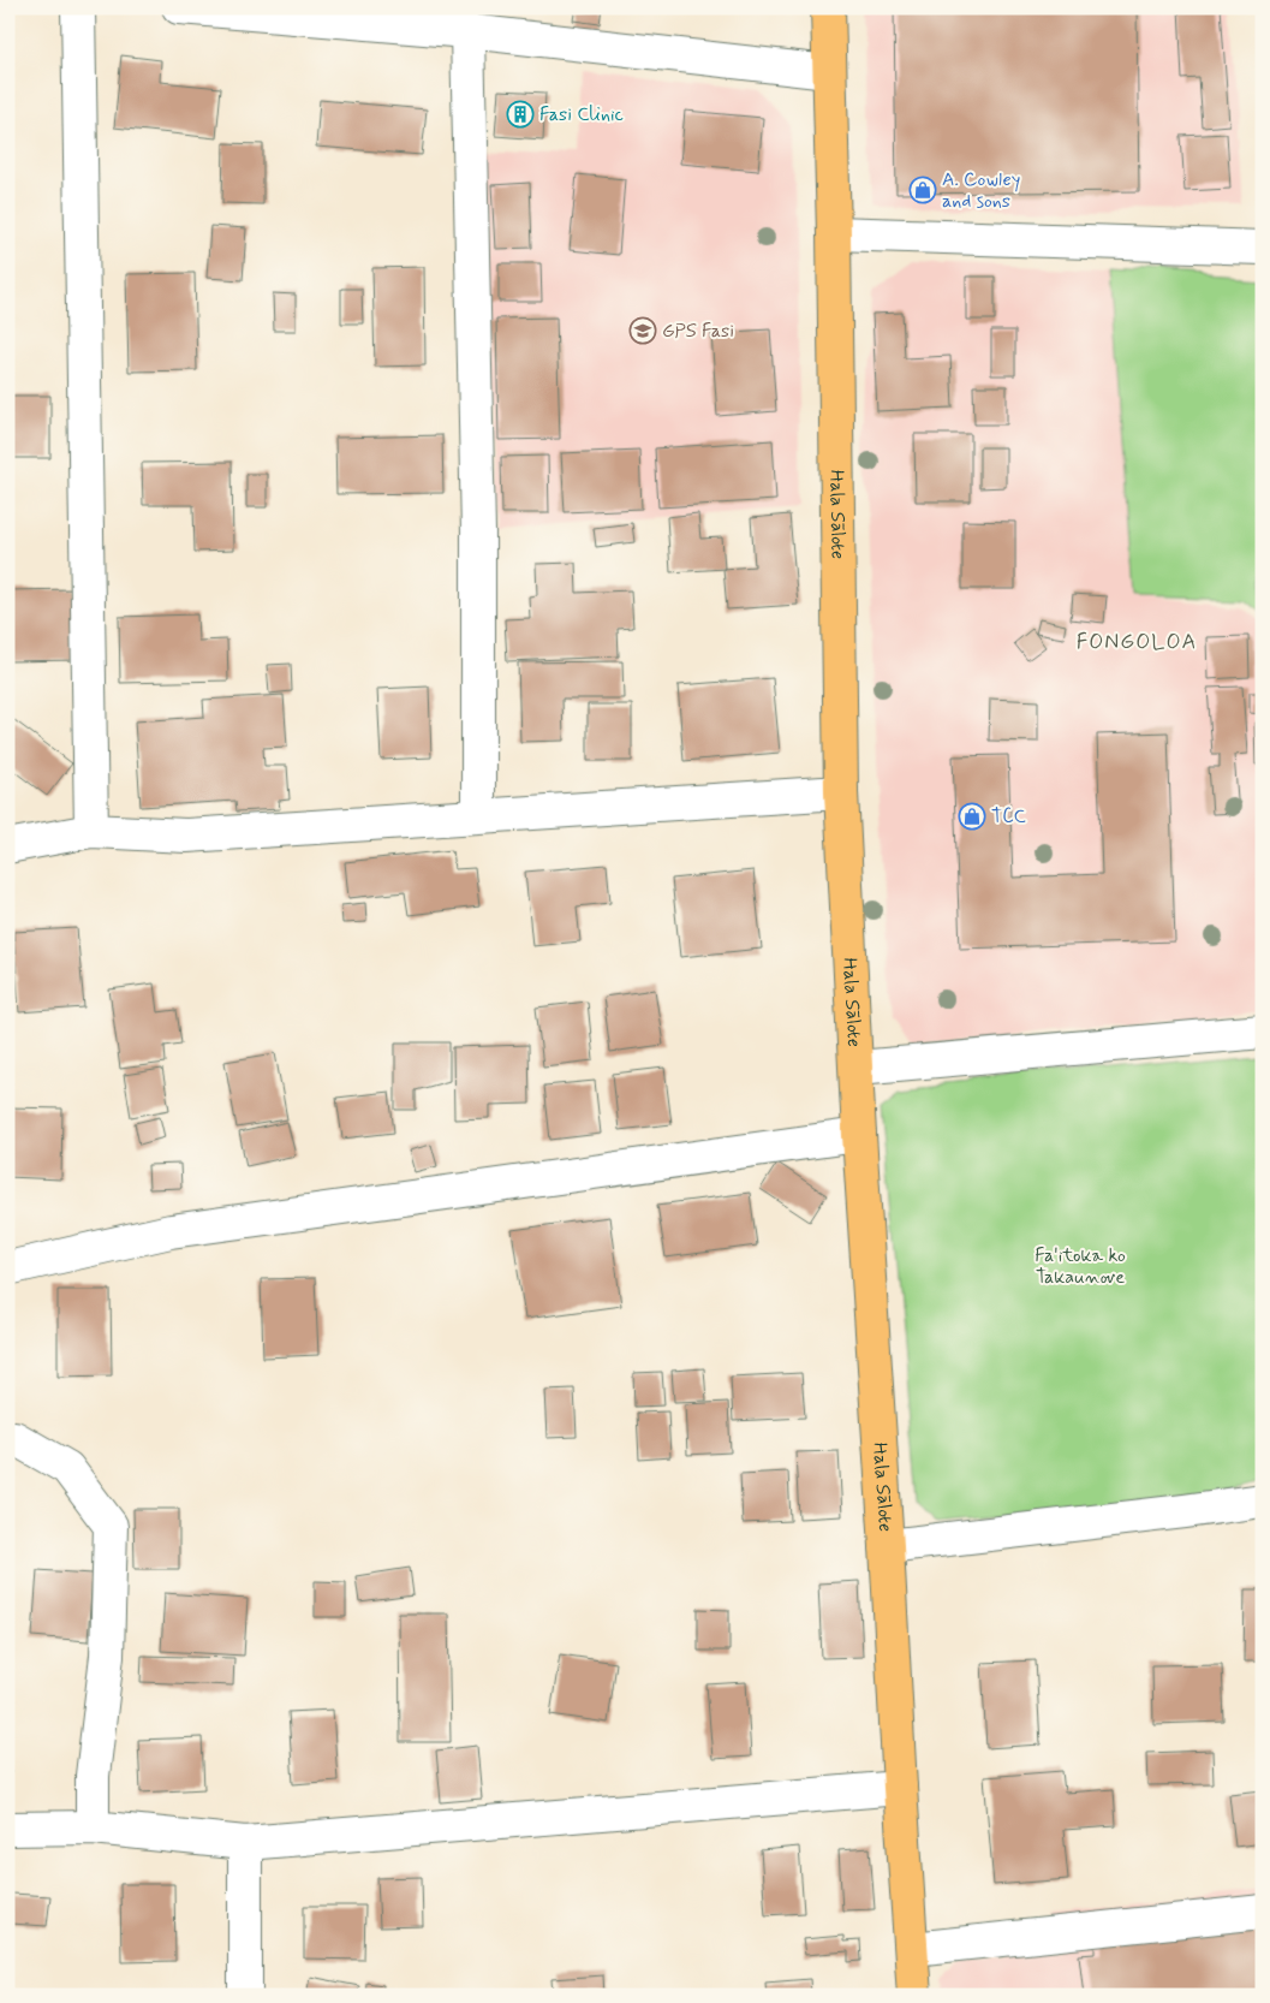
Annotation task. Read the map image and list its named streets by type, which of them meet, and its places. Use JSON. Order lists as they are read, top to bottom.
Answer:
{
  "streets": {
    "main road": ["Hala Sālote"]
  },
  "districts": ["FONGOLOA"],
  "parks": ["Fa'itoka ko Takaunove"],
  "places": {
    "building": ["Fasi Clinic"],
    "shop": ["A. Cowley and sons", "TCC"],
    "school or university": ["GPS Fasi"]
  }
}
